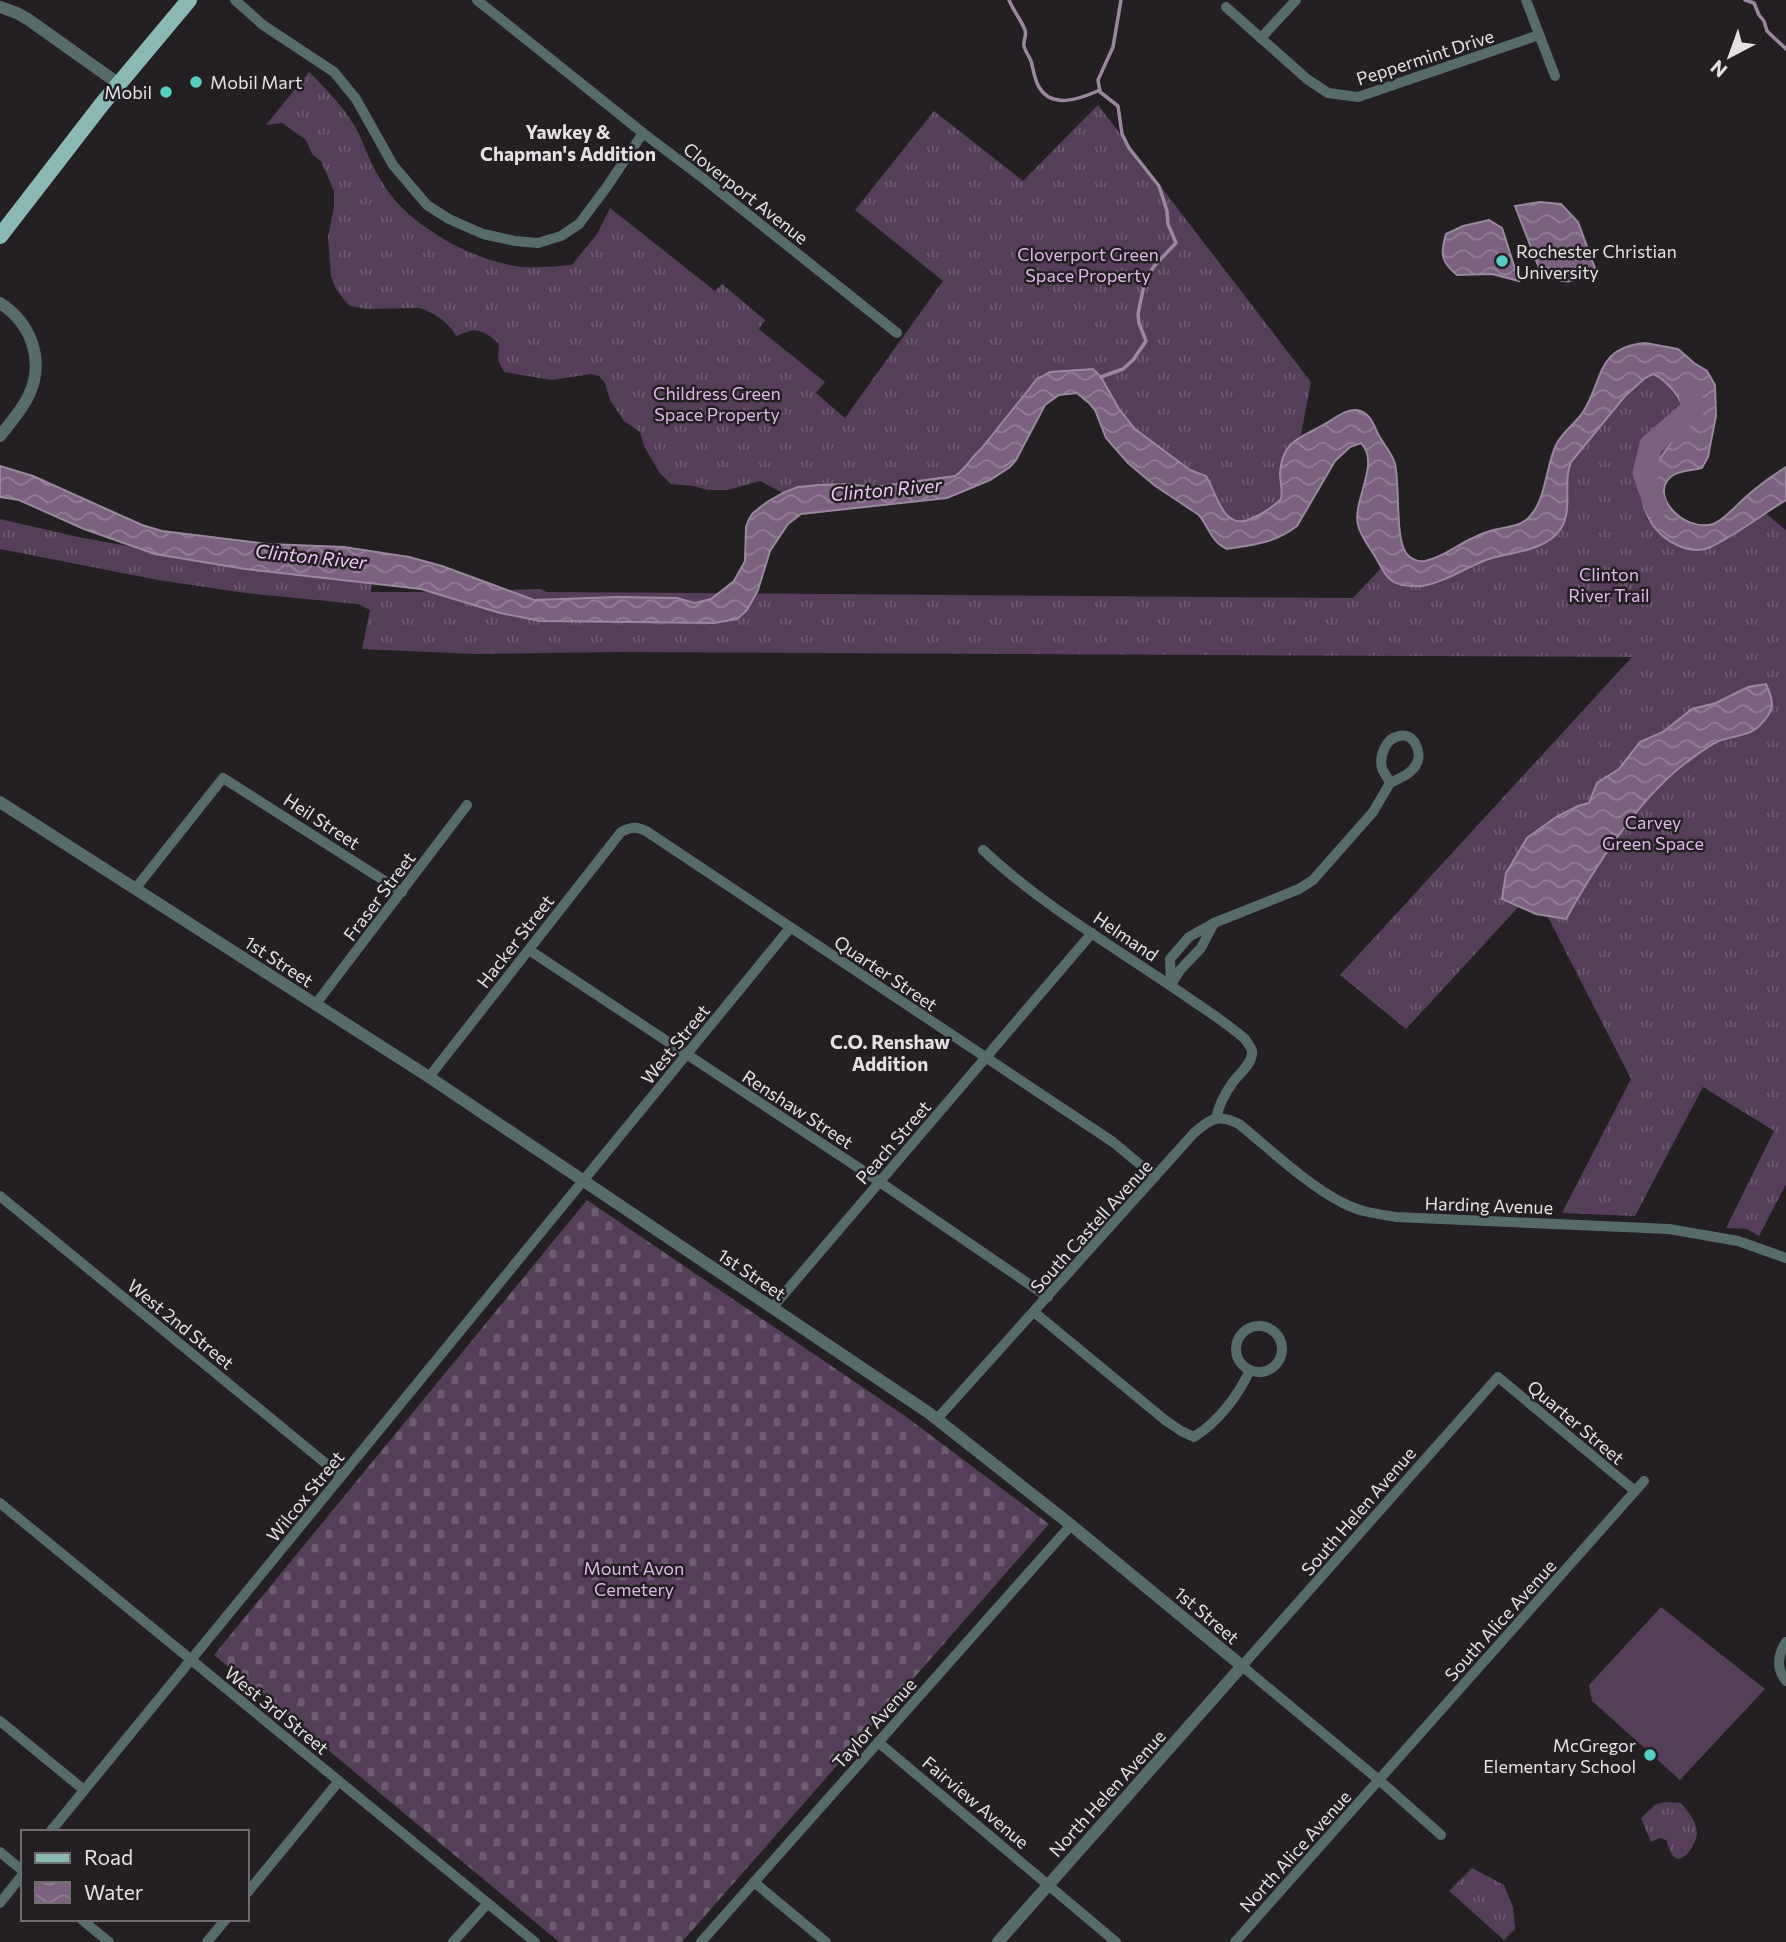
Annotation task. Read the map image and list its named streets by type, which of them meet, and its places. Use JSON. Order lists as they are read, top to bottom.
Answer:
{
  "streets": {
    "street": [
      "Peppermint Drive",
      "Cloverport Avenue",
      "Heil Street",
      "Fraser Street",
      "Helmand",
      "Hacker Street",
      "1st Street",
      "Quarter Street",
      "West Street",
      "Renshaw Street",
      "Peach Street",
      "Harding Avenue",
      "South Castell Avenue",
      "West 2nd Street",
      "Wilcox Street",
      "South Helen Avenue",
      "South Alice Avenue",
      "West 3rd Street",
      "Taylor Avenue",
      "North Helen Avenue",
      "Fairview Avenue",
      "North Alice Avenue"
    ]
  },
  "crossings": [
    ["Heil Street", "Fraser Street"],
    ["Heil Street", "1st Street"],
    ["Fraser Street", "1st Street"],
    ["Helmand", "Peach Street"],
    ["Helmand", "South Castell Avenue"],
    ["Hacker Street", "1st Street"],
    ["Hacker Street", "Quarter Street"],
    ["Hacker Street", "Renshaw Street"],
    ["1st Street", "West Street"],
    ["1st Street", "Peach Street"],
    ["1st Street", "South Castell Avenue"],
    ["1st Street", "Wilcox Street"],
    ["1st Street", "South Helen Avenue"],
    ["1st Street", "South Alice Avenue"],
    ["1st Street", "Taylor Avenue"],
    ["1st Street", "North Helen Avenue"],
    ["1st Street", "North Alice Avenue"],
    ["Quarter Street", "West Street"],
    ["Quarter Street", "Peach Street"],
    ["Quarter Street", "South Castell Avenue"],
    ["Quarter Street", "South Helen Avenue"],
    ["Quarter Street", "South Alice Avenue"],
    ["West Street", "Renshaw Street"],
    ["West Street", "Wilcox Street"],
    ["Renshaw Street", "Peach Street"],
    ["Renshaw Street", "South Castell Avenue"],
    ["Harding Avenue", "South Castell Avenue"],
    ["West 2nd Street", "Wilcox Street"],
    ["Wilcox Street", "West 3rd Street"],
    ["South Helen Avenue", "North Helen Avenue"],
    ["South Alice Avenue", "North Alice Avenue"],
    ["Taylor Avenue", "Fairview Avenue"],
    ["North Helen Avenue", "Fairview Avenue"]
  ],
  "districts": ["Yawkey & Chapman's Addition", "C.O. Renshaw Addition"],
  "water": ["Clinton River"],
  "parks": [
    "Cloverport Green Space Property",
    "Childress Green Space Property",
    "Clinton River Trail",
    "Carvey Green Space",
    "Mount Avon Cemetery"
  ],
  "places": [
    "Mobil Mart",
    "Mobil",
    "Rochester Christian University",
    "McGregor Elementary School"
  ],
  "legend": ["Road", "Water"],
  "north": "bottom left"
}
